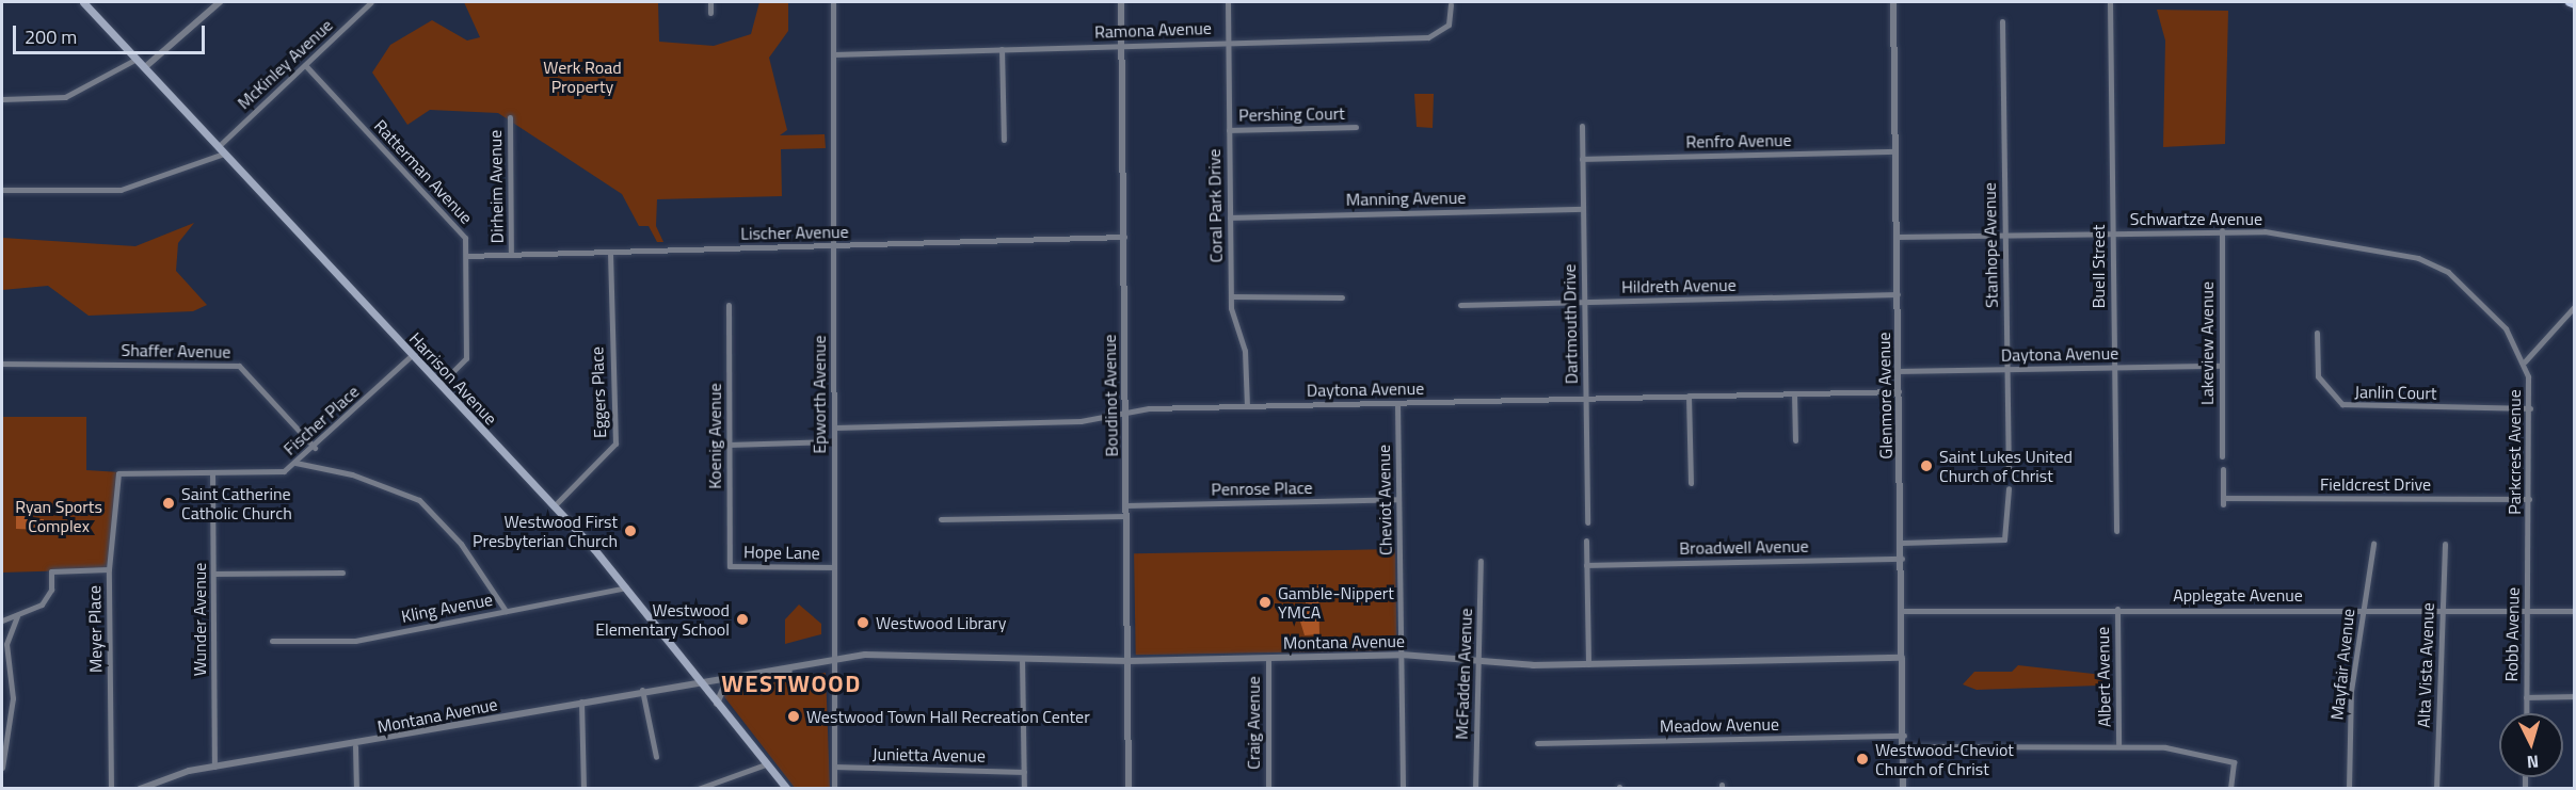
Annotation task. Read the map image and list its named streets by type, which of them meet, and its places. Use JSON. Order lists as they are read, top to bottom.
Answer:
{
  "streets": {
    "main road": ["Harrison Avenue"],
    "street": [
      "Ramona Avenue",
      "McKinley Avenue",
      "Pershing Court",
      "Renfro Avenue",
      "Ratterman Avenue",
      "Dirheim Avenue",
      "Manning Avenue",
      "Coral Park Drive",
      "Schwartze Avenue",
      "Lischer Avenue",
      "Stanhope Avenue",
      "Buell Street",
      "Hildreth Avenue",
      "Dartmouth Drive",
      "Lakeview Avenue",
      "Shaffer Avenue",
      "Daytona Avenue",
      "Eggers Place",
      "Janlin Court",
      "Epworth Avenue",
      "Boudinot Avenue",
      "Glenmore Avenue",
      "Fischer Place",
      "Koenig Avenue",
      "Parkcrest Avenue",
      "Fieldcrest Drive",
      "Penrose Place",
      "Cheviot Avenue",
      "Broadwell Avenue",
      "Hope Lane",
      "Applegate Avenue",
      "Kling Avenue",
      "Wunder Avenue",
      "Meyer Place",
      "Robb Avenue",
      "Montana Avenue",
      "Mayfair Avenue",
      "Alta Vista Avenue",
      "McFadden Avenue",
      "Albert Avenue",
      "Craig Avenue",
      "Meadow Avenue",
      "Junietta Avenue"
    ]
  },
  "crossings": [
    ["Ramona Avenue", "Coral Park Drive"],
    ["Ramona Avenue", "Epworth Avenue"],
    ["Ramona Avenue", "Boudinot Avenue"],
    ["McKinley Avenue", "Ratterman Avenue"],
    ["McKinley Avenue", "Harrison Avenue"],
    ["Pershing Court", "Coral Park Drive"],
    ["Renfro Avenue", "Dartmouth Drive"],
    ["Renfro Avenue", "Glenmore Avenue"],
    ["Ratterman Avenue", "Lischer Avenue"],
    ["Ratterman Avenue", "Harrison Avenue"],
    ["Dirheim Avenue", "Lischer Avenue"],
    ["Manning Avenue", "Coral Park Drive"],
    ["Manning Avenue", "Dartmouth Drive"],
    ["Coral Park Drive", "Daytona Avenue"],
    ["Schwartze Avenue", "Stanhope Avenue"],
    ["Schwartze Avenue", "Buell Street"],
    ["Schwartze Avenue", "Lakeview Avenue"],
    ["Schwartze Avenue", "Glenmore Avenue"],
    ["Schwartze Avenue", "Parkcrest Avenue"],
    ["Lischer Avenue", "Eggers Place"],
    ["Lischer Avenue", "Epworth Avenue"],
    ["Lischer Avenue", "Boudinot Avenue"],
    ["Stanhope Avenue", "Daytona Avenue"],
    ["Buell Street", "Daytona Avenue"],
    ["Hildreth Avenue", "Dartmouth Drive"],
    ["Hildreth Avenue", "Glenmore Avenue"],
    ["Dartmouth Drive", "Daytona Avenue"],
    ["Lakeview Avenue", "Daytona Avenue"],
    ["Shaffer Avenue", "Fischer Place"],
    ["Daytona Avenue", "Epworth Avenue"],
    ["Daytona Avenue", "Boudinot Avenue"],
    ["Daytona Avenue", "Glenmore Avenue"],
    ["Daytona Avenue", "Cheviot Avenue"],
    ["Harrison Avenue", "Eggers Place"],
    ["Harrison Avenue", "Fischer Place"],
    ["Harrison Avenue", "Kling Avenue"],
    ["Harrison Avenue", "Montana Avenue"],
    ["Janlin Court", "Parkcrest Avenue"],
    ["Epworth Avenue", "Hope Lane"],
    ["Epworth Avenue", "Montana Avenue"],
    ["Epworth Avenue", "Junietta Avenue"],
    ["Boudinot Avenue", "Penrose Place"],
    ["Boudinot Avenue", "Montana Avenue"],
    ["Glenmore Avenue", "Broadwell Avenue"],
    ["Glenmore Avenue", "Applegate Avenue"],
    ["Glenmore Avenue", "Montana Avenue"],
    ["Glenmore Avenue", "Meadow Avenue"],
    ["Fischer Place", "Wunder Avenue"],
    ["Fischer Place", "Meyer Place"],
    ["Koenig Avenue", "Hope Lane"],
    ["Parkcrest Avenue", "Fieldcrest Drive"],
    ["Parkcrest Avenue", "Robb Avenue"],
    ["Penrose Place", "Cheviot Avenue"],
    ["Cheviot Avenue", "Montana Avenue"],
    ["Applegate Avenue", "Robb Avenue"],
    ["Applegate Avenue", "Mayfair Avenue"],
    ["Applegate Avenue", "Alta Vista Avenue"],
    ["Applegate Avenue", "Albert Avenue"],
    ["Wunder Avenue", "Montana Avenue"],
    ["Montana Avenue", "McFadden Avenue"],
    ["Montana Avenue", "Craig Avenue"]
  ],
  "districts": ["WESTWOOD"],
  "parks": ["Werk Road Property", "Ryan Sports Complex"],
  "places": [
    "Saint Lukes United Church of Christ",
    "Saint Catherine Catholic Church",
    "Westwood First Presbyterian Church",
    "Gamble-Nippert YMCA",
    "Westwood Elementary School",
    "Westwood Library",
    "Westwood Town Hall Recreation Center",
    "Westwood-Cheviot Church of Christ"
  ],
  "scale_bar": "200 m",
  "north": "bottom"
}
